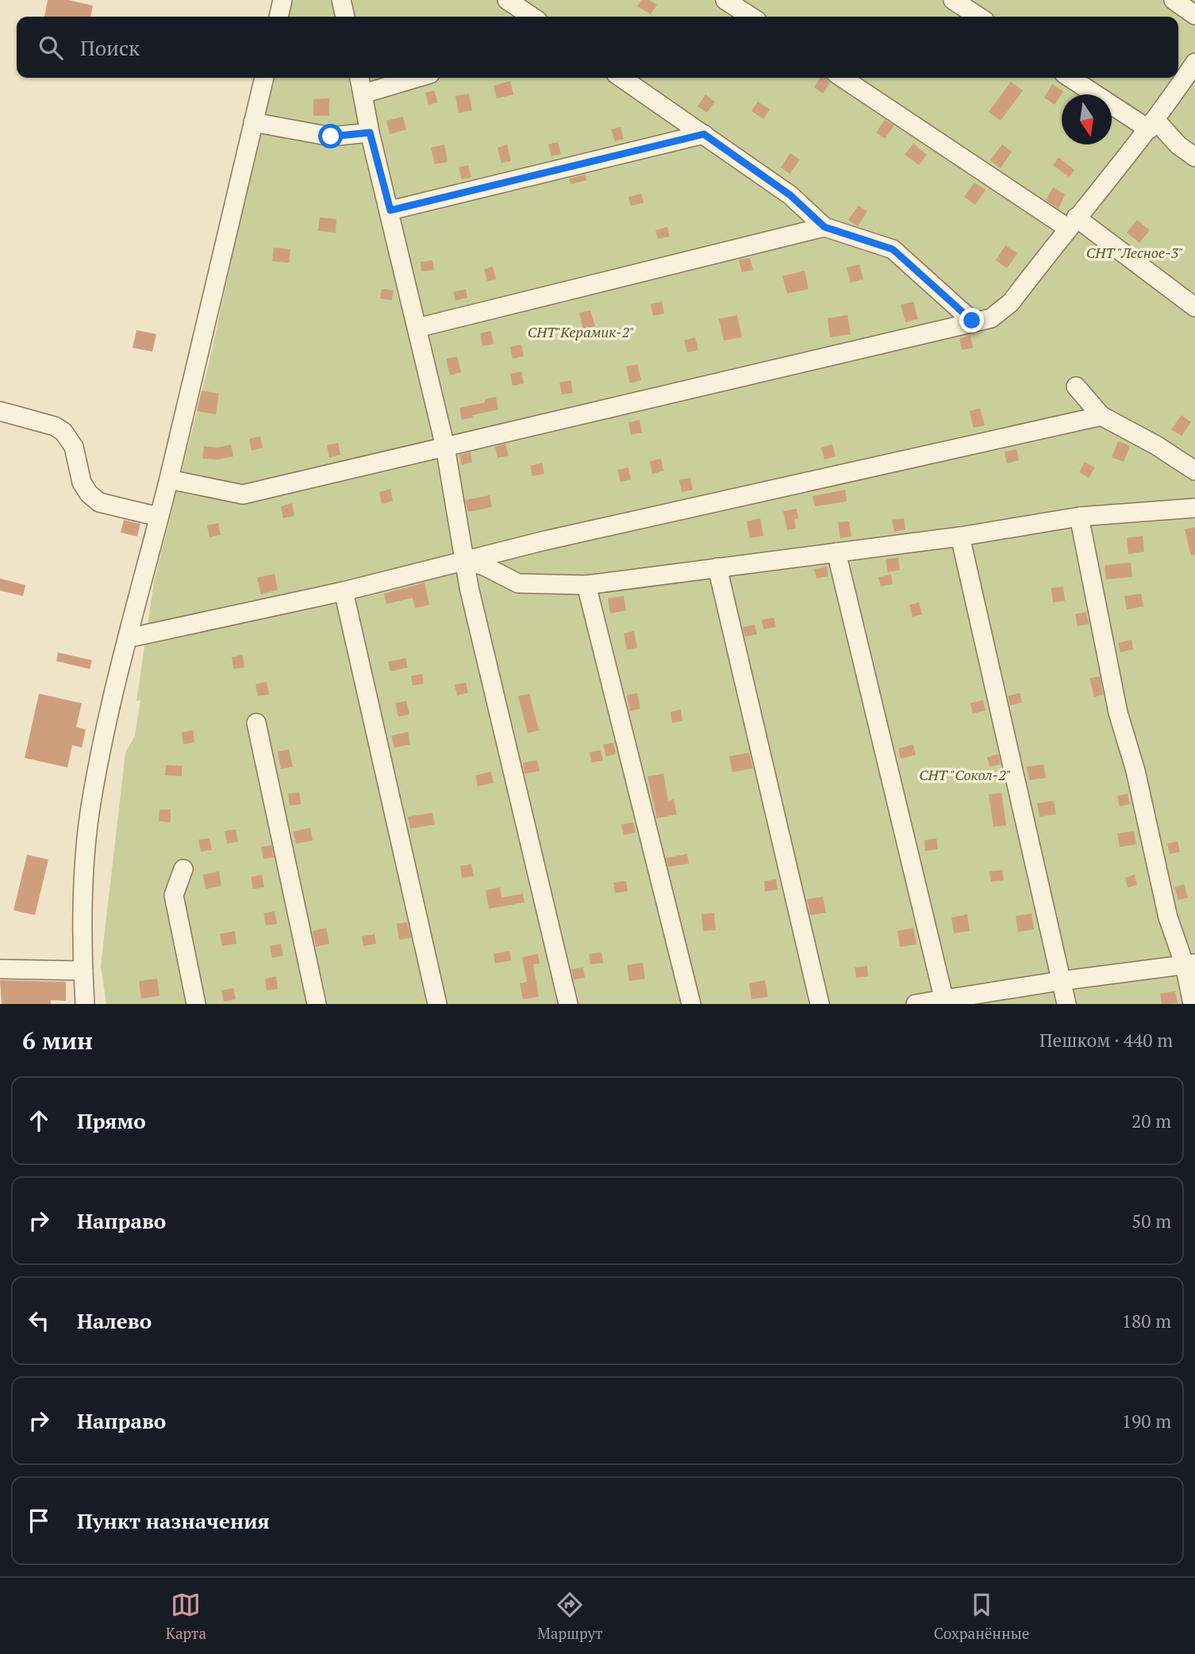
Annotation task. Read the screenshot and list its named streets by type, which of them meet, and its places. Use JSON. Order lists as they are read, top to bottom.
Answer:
{
  "parks": ["СНТ \"Лесное-3\"", "СНТ\"Керамик-2\"", "СНТ \"Сокол-2\""],
  "north": "bottom",
  "page": {
    "search": "Поиск",
    "heading": ["6 мин", "Пешком · 440 m"],
    "list": [
      ["Прямо", "20 m"],
      ["Направо", "50 m"],
      ["Налево", "180 m"],
      ["Направо", "190 m"],
      "Пункт назначения"
    ],
    "nav": ["Карта", "Маршрут", "Сохранённые"]
  }
}
